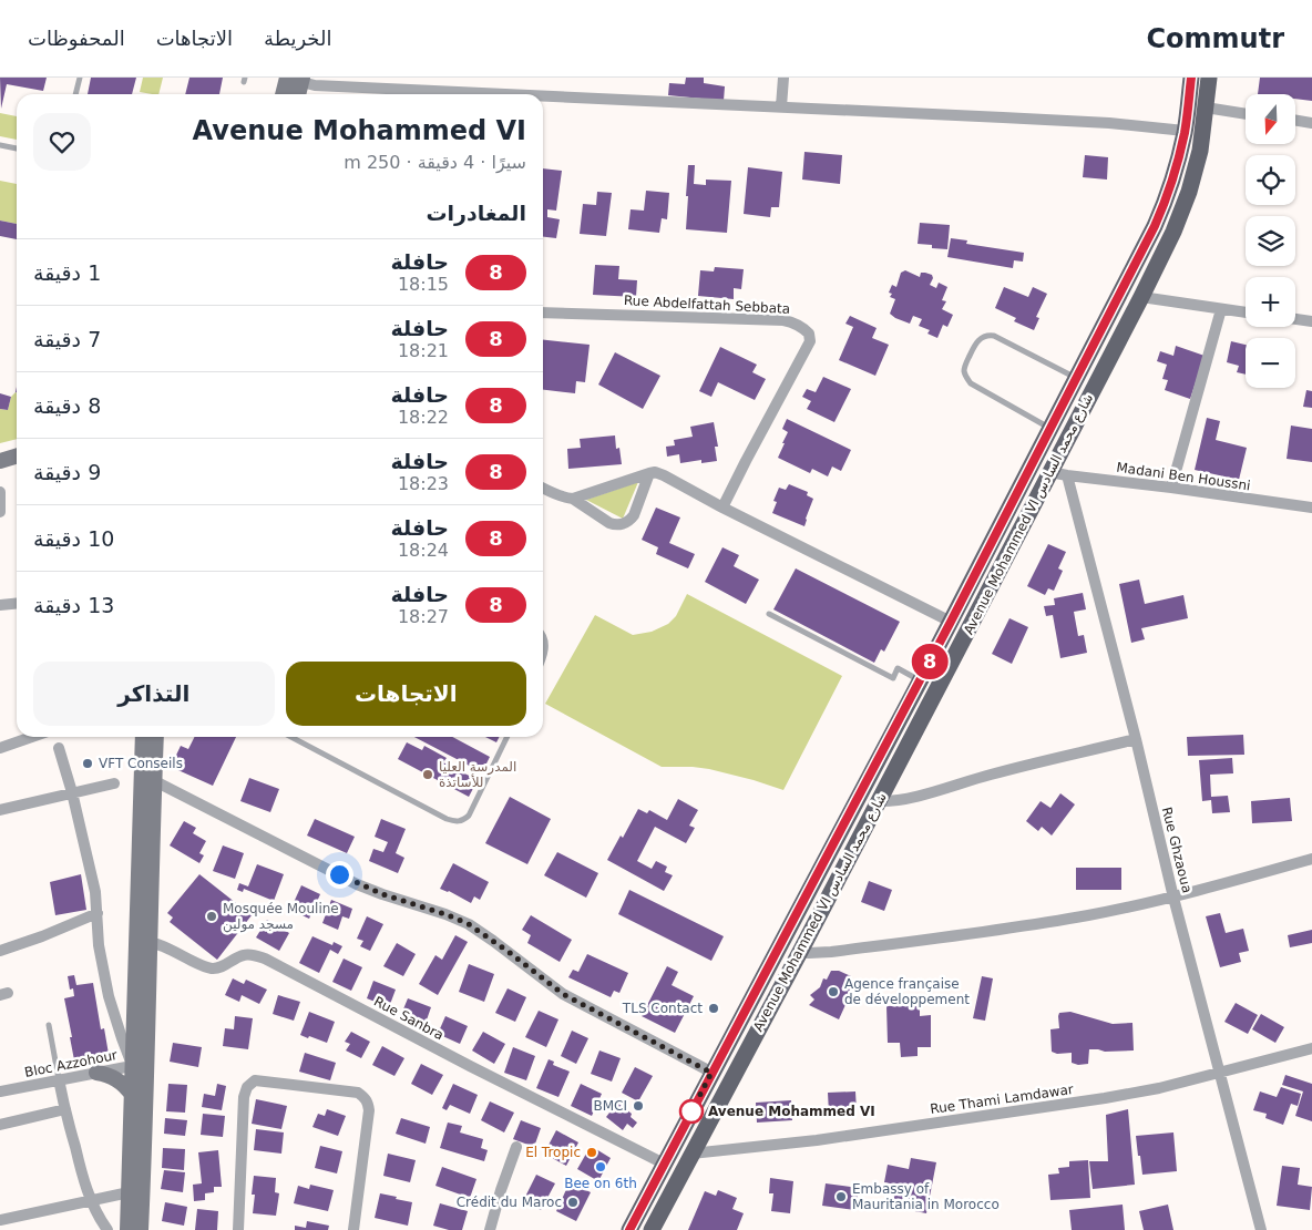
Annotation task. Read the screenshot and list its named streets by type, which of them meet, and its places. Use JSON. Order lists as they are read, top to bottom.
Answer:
{
  "streets": {
    "main road": ["Avenue Mohammed VI شارع محمد السادس"],
    "street": [
      "Rue Abdelfattah Sebbata",
      "Madani Ben Houssni",
      "Rue Ghzaoua",
      "Rue Sanbra",
      "Bloc Azzohour",
      "Rue Thami Lamdawar"
    ]
  },
  "crossings": [
    ["Madani Ben Houssni", "Avenue Mohammed VI شارع محمد السادس"],
    ["Madani Ben Houssni", "Rue Ghzaoua"],
    ["Avenue Mohammed VI شارع محمد السادس", "Rue Ghzaoua"],
    ["Avenue Mohammed VI شارع محمد السادس", "Rue Sanbra"],
    ["Avenue Mohammed VI شارع محمد السادس", "Rue Thami Lamdawar"],
    ["Rue Ghzaoua", "Rue Thami Lamdawar"]
  ],
  "places": [
    "VFT Conseils",
    "المدرسة العليا للأساتذة",
    "Mosquée Mouline مسجد مولين",
    "Agence française de développement",
    "TLS Contact",
    "BMCI",
    "Avenue Mohammed VI",
    "El Tropic",
    "Bee on 6th",
    "Embassy of Mauritania in Morocco",
    "Crédit du Maroc"
  ],
  "lines": ["bus line 8"],
  "north": "bottom",
  "page": {
    "header": "Commutr",
    "nav": ["الخريطة", "الاتجاهات", "المحفوظات"],
    "on_map": "8",
    "map_buttons": ["+", "−"],
    "heading": [
      ["Avenue Mohammed VI", "سيرًا · 4 دقيقة · 250 m"],
      "المغادرات"
    ],
    "list": [
      {
        "mark": "8",
        "name": "حافلة",
        "note": "18:15",
        "value": "1 دقيقة"
      },
      {
        "mark": "8",
        "name": "حافلة",
        "note": "18:21",
        "value": "7 دقيقة"
      },
      {
        "mark": "8",
        "name": "حافلة",
        "note": "18:22",
        "value": "8 دقيقة"
      },
      {
        "mark": "8",
        "name": "حافلة",
        "note": "18:23",
        "value": "9 دقيقة"
      },
      {
        "mark": "8",
        "name": "حافلة",
        "note": "18:24",
        "value": "10 دقيقة"
      },
      {
        "mark": "8",
        "name": "حافلة",
        "note": "18:27",
        "value": "13 دقيقة"
      }
    ],
    "buttons": ["الاتجاهات", "التذاكر"]
  }
}
